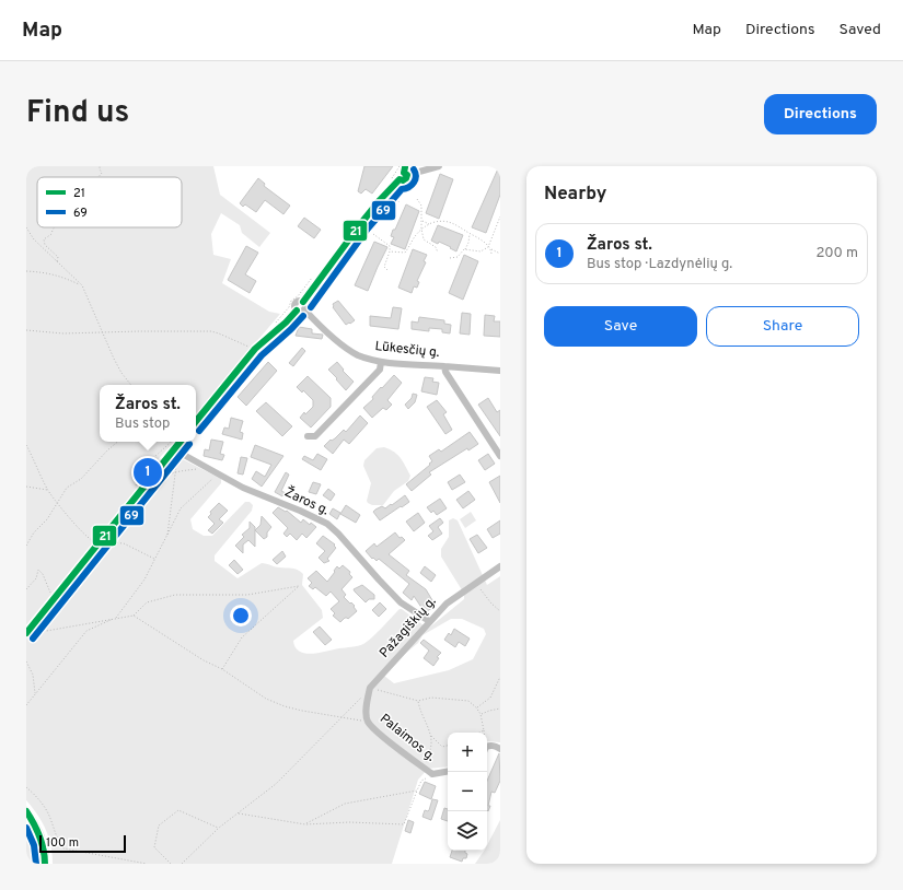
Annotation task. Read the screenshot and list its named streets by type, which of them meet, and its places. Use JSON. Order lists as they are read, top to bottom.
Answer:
{
  "streets": {
    "street": [
      "Lūkesčių g.",
      "Žaros g.",
      "Pažagiškių g.",
      "Palaimos g."
    ]
  },
  "crossings": [
    ["Žaros g.", "Pažagiškių g."],
    ["Pažagiškių g.", "Palaimos g."]
  ],
  "lines": ["transit line 21", "transit line 69"],
  "legend": ["21", "69"],
  "scale_bar": "100 m",
  "page": {
    "header": "Map",
    "nav": ["Map", "Directions", "Saved"],
    "title": "Find us",
    "buttons": [
      "Directions",
      ["Save", "Share"]
    ],
    "heading": "Nearby",
    "list": [
      {
        "mark": "1",
        "name": "Žaros st.",
        "note": "Bus stop · Lazdynėlių g.",
        "value": "200 m"
      }
    ],
    "popup": ["Žaros st.", "Bus stop"],
    "pins": "1",
    "map_buttons": ["+", "−"],
    "scale": "100 m"
  }
}
